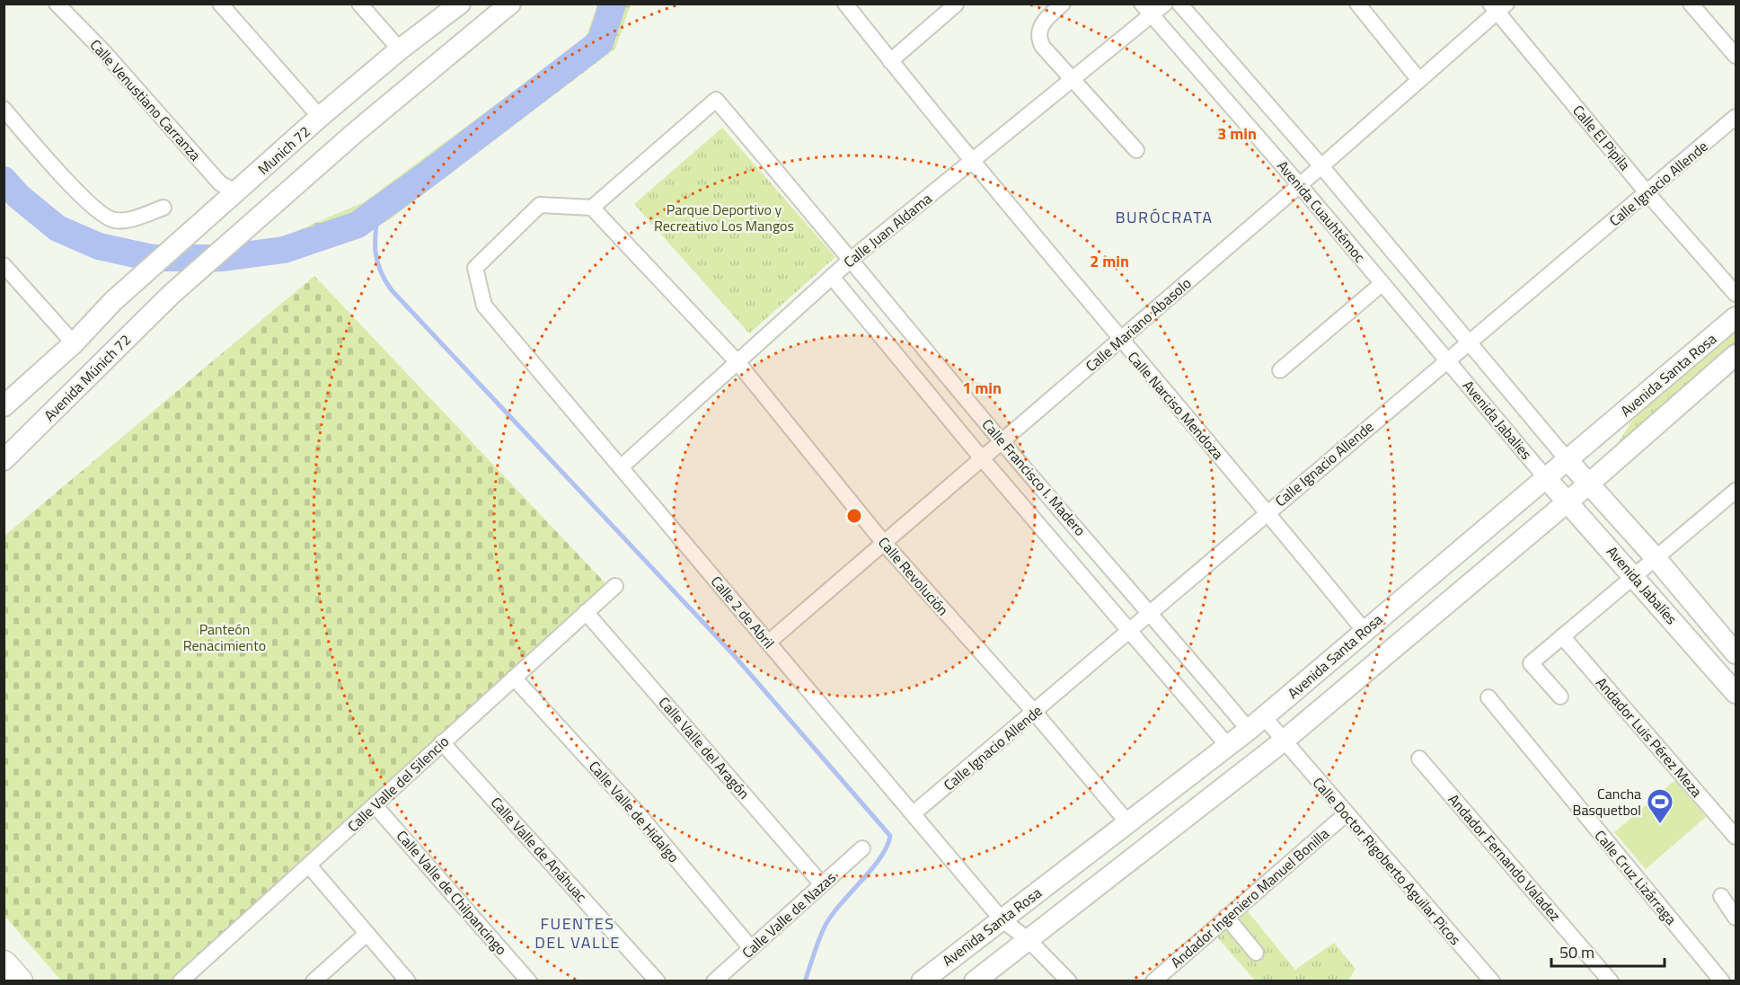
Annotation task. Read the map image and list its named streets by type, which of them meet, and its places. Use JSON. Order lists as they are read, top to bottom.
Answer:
{
  "streets": {
    "main road": [
      "Munich 72",
      "Avenida Santa Rosa",
      "Avenida Múnich 72",
      "Avenida Jabalíes"
    ],
    "street": [
      "Calle Venustiano Carranza",
      "Calle El Pipila",
      "Calle Ignacio Allende",
      "Avenida Cuauhtémoc",
      "Calle Juan Aldama",
      "Calle Mariano Abasolo",
      "Calle Narciso Mendoza",
      "Avenida Jabalies",
      "Calle Francisco I. Madero",
      "Calle Revolución",
      "Calle 2 de Abril",
      "Andador Luis Pérez Meza",
      "Calle Valle del Aragón",
      "Calle Valle del Silencio",
      "Calle Valle de Hidalgo",
      "Calle Valle de Anáhuac",
      "Andador Fernando Valadez",
      "Calle Doctor Rigoberto Aguilar Picos",
      "Calle Cruz Lizárraga",
      "Calle Valle de Chilpancingo",
      "Andador Ingeniero Manuel Bonilla",
      "Calle Valle de Nazas"
    ]
  },
  "crossings": [
    ["Calle Venustiano Carranza", "Munich 72"],
    ["Calle El Pipila", "Calle Ignacio Allende"],
    ["Calle El Pipila", "Calle Mariano Abasolo"],
    ["Calle Ignacio Allende", "Avenida Cuauhtémoc"],
    ["Calle Ignacio Allende", "Calle Narciso Mendoza"],
    ["Calle Ignacio Allende", "Avenida Jabalies"],
    ["Calle Ignacio Allende", "Calle Francisco I. Madero"],
    ["Calle Ignacio Allende", "Calle Revolución"],
    ["Calle Ignacio Allende", "Calle 2 de Abril"],
    ["Avenida Cuauhtémoc", "Calle Juan Aldama"],
    ["Avenida Cuauhtémoc", "Calle Mariano Abasolo"],
    ["Avenida Cuauhtémoc", "Avenida Jabalies"],
    ["Calle Juan Aldama", "Calle Narciso Mendoza"],
    ["Calle Juan Aldama", "Calle Francisco I. Madero"],
    ["Calle Juan Aldama", "Calle Revolución"],
    ["Calle Juan Aldama", "Calle 2 de Abril"],
    ["Calle Mariano Abasolo", "Calle Narciso Mendoza"],
    ["Calle Mariano Abasolo", "Calle Francisco I. Madero"],
    ["Calle Mariano Abasolo", "Calle Revolución"],
    ["Calle Mariano Abasolo", "Calle 2 de Abril"],
    ["Avenida Santa Rosa", "Calle Narciso Mendoza"],
    ["Avenida Santa Rosa", "Avenida Jabalies"],
    ["Avenida Santa Rosa", "Calle Francisco I. Madero"],
    ["Avenida Santa Rosa", "Calle Revolución"],
    ["Avenida Santa Rosa", "Avenida Jabalíes"],
    ["Avenida Santa Rosa", "Calle 2 de Abril"],
    ["Avenida Santa Rosa", "Calle Doctor Rigoberto Aguilar Picos"],
    ["Avenida Jabalies", "Avenida Jabalíes"],
    ["Calle Francisco I. Madero", "Calle Revolución"],
    ["Calle Francisco I. Madero", "Calle 2 de Abril"],
    ["Calle Francisco I. Madero", "Calle Doctor Rigoberto Aguilar Picos"],
    ["Calle Revolución", "Calle 2 de Abril"],
    ["Calle Valle del Aragón", "Calle Valle del Silencio"],
    ["Calle Valle del Aragón", "Calle Valle de Nazas"],
    ["Calle Valle del Silencio", "Calle Valle de Hidalgo"],
    ["Calle Valle del Silencio", "Calle Valle de Anáhuac"],
    ["Calle Valle del Silencio", "Calle Valle de Chilpancingo"],
    ["Calle Valle de Hidalgo", "Calle Valle de Nazas"],
    ["Calle Doctor Rigoberto Aguilar Picos", "Andador Ingeniero Manuel Bonilla"]
  ],
  "districts": ["BURÓCRATA", "FUENTES DEL VALLE"],
  "parks": ["Parque Deportivo y Recreativo Los Mangos", "Panteón Renacimiento"],
  "places": {
    "sports": ["Cancha Basquetbol"]
  },
  "scale_bar": "50 m",
  "rings": ["3 min", "2 min", "1 min"]
}
